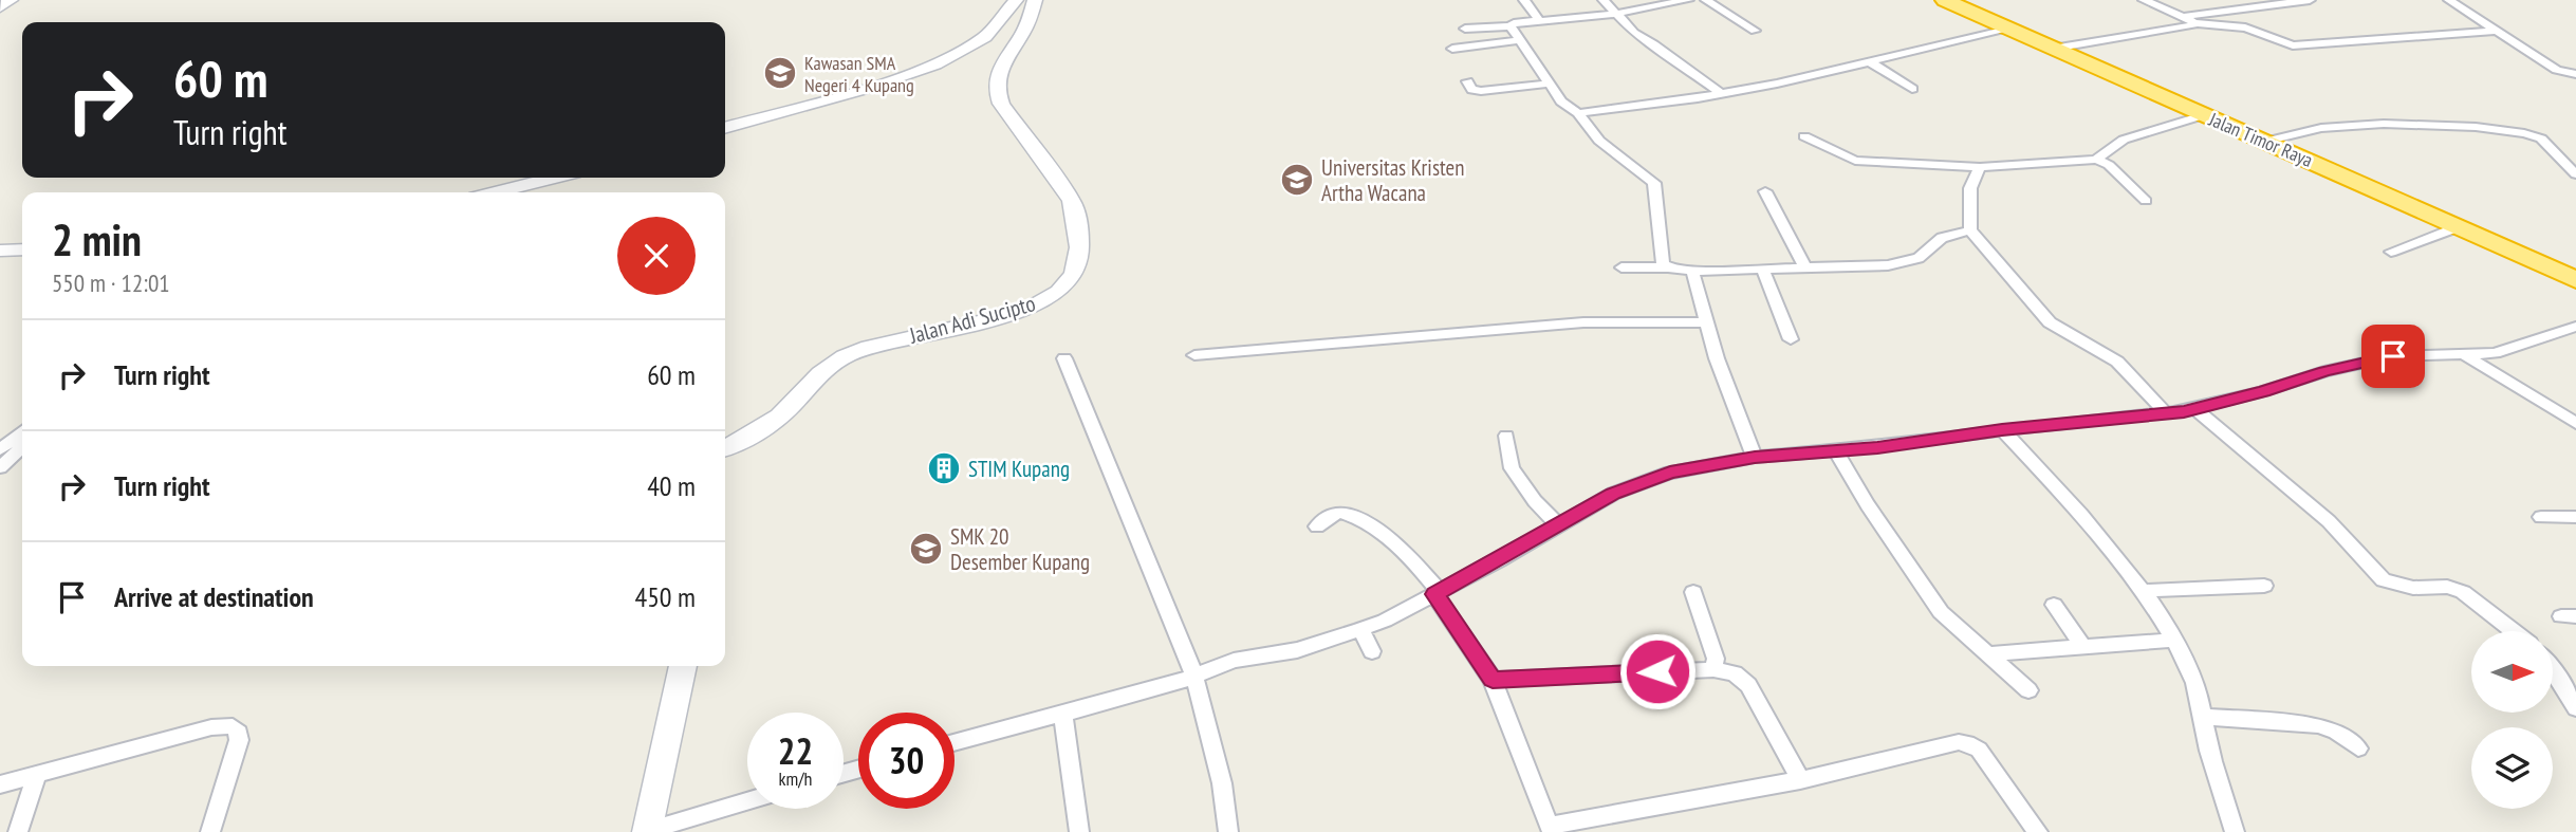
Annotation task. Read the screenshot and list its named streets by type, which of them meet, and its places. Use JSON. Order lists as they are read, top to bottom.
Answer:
{
  "streets": {
    "highway": ["Jalan Timor Raya"],
    "main road": ["Jalan Adi Sucipto"]
  },
  "places": {
    "school or university": ["Kawasan SMA Negeri 4 Kupang", "Universitas Kristen Artha Wacana", "SMK 20 Desember Kupang"],
    "building": ["STIM Kupang"]
  },
  "north": "right",
  "page": {
    "turn": ["60 m", "Turn right"],
    "heading": ["2 min", "550 m · 12:01"],
    "list": [
      {
        "name": "Turn right",
        "value": "60 m"
      },
      {
        "name": "Turn right",
        "value": "40 m"
      },
      {
        "name": "Arrive at destination",
        "value": "450 m"
      }
    ],
    "speed": "22 km/h",
    "limit": "30"
  }
}
